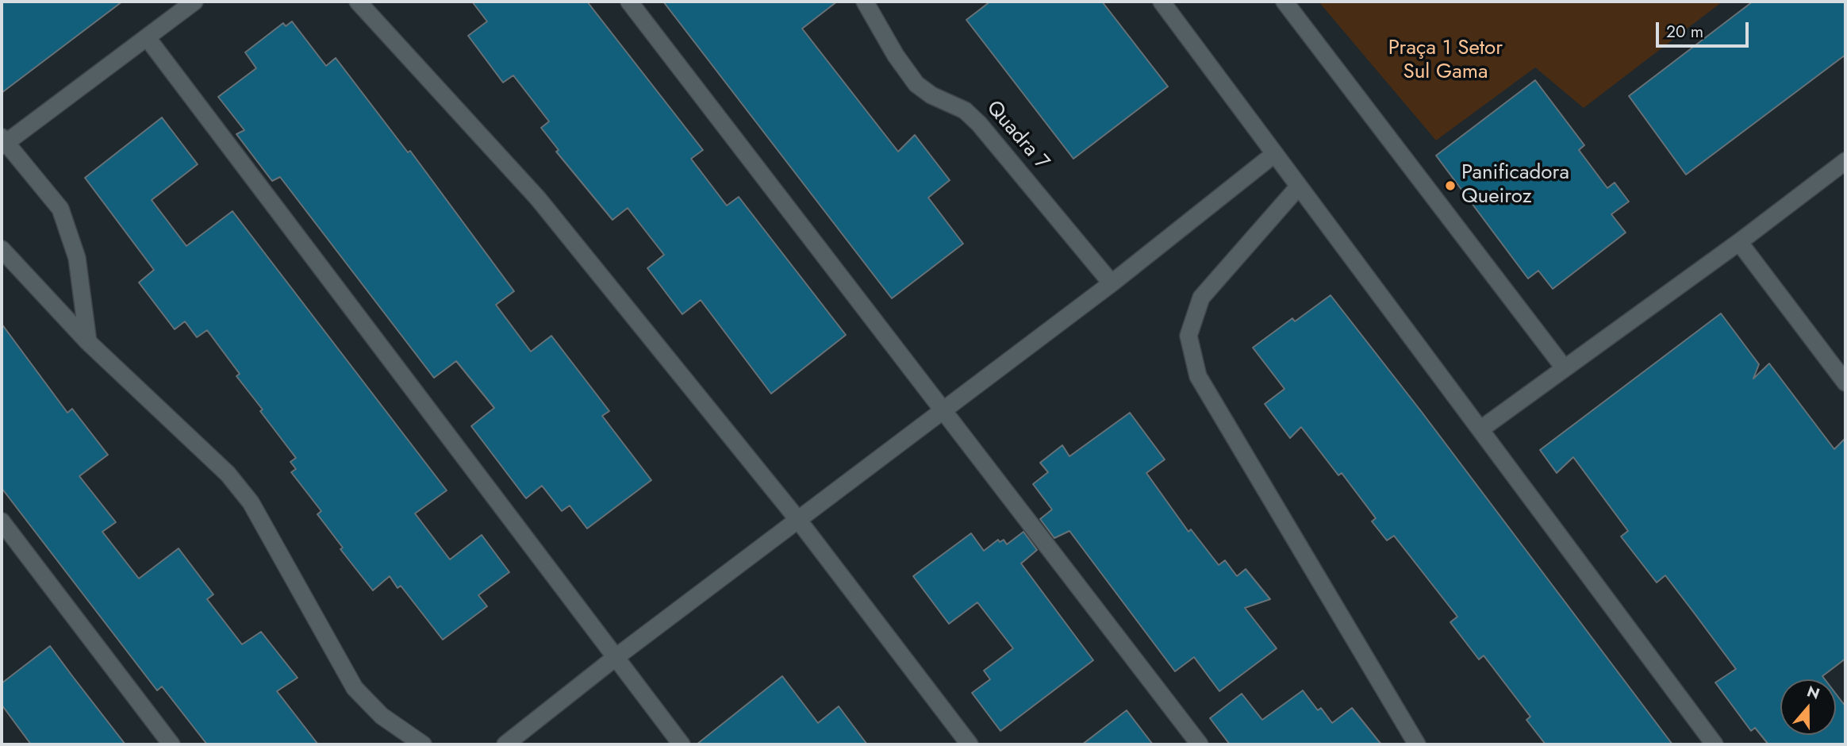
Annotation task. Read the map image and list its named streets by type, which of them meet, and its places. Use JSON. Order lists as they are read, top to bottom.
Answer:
{
  "streets": {
    "street": ["Quadra 7"]
  },
  "parks": ["Praça 1 Setor Sul Gama"],
  "places": ["Panificadora Queiroz"],
  "scale_bar": "20 m",
  "north": "top"
}
